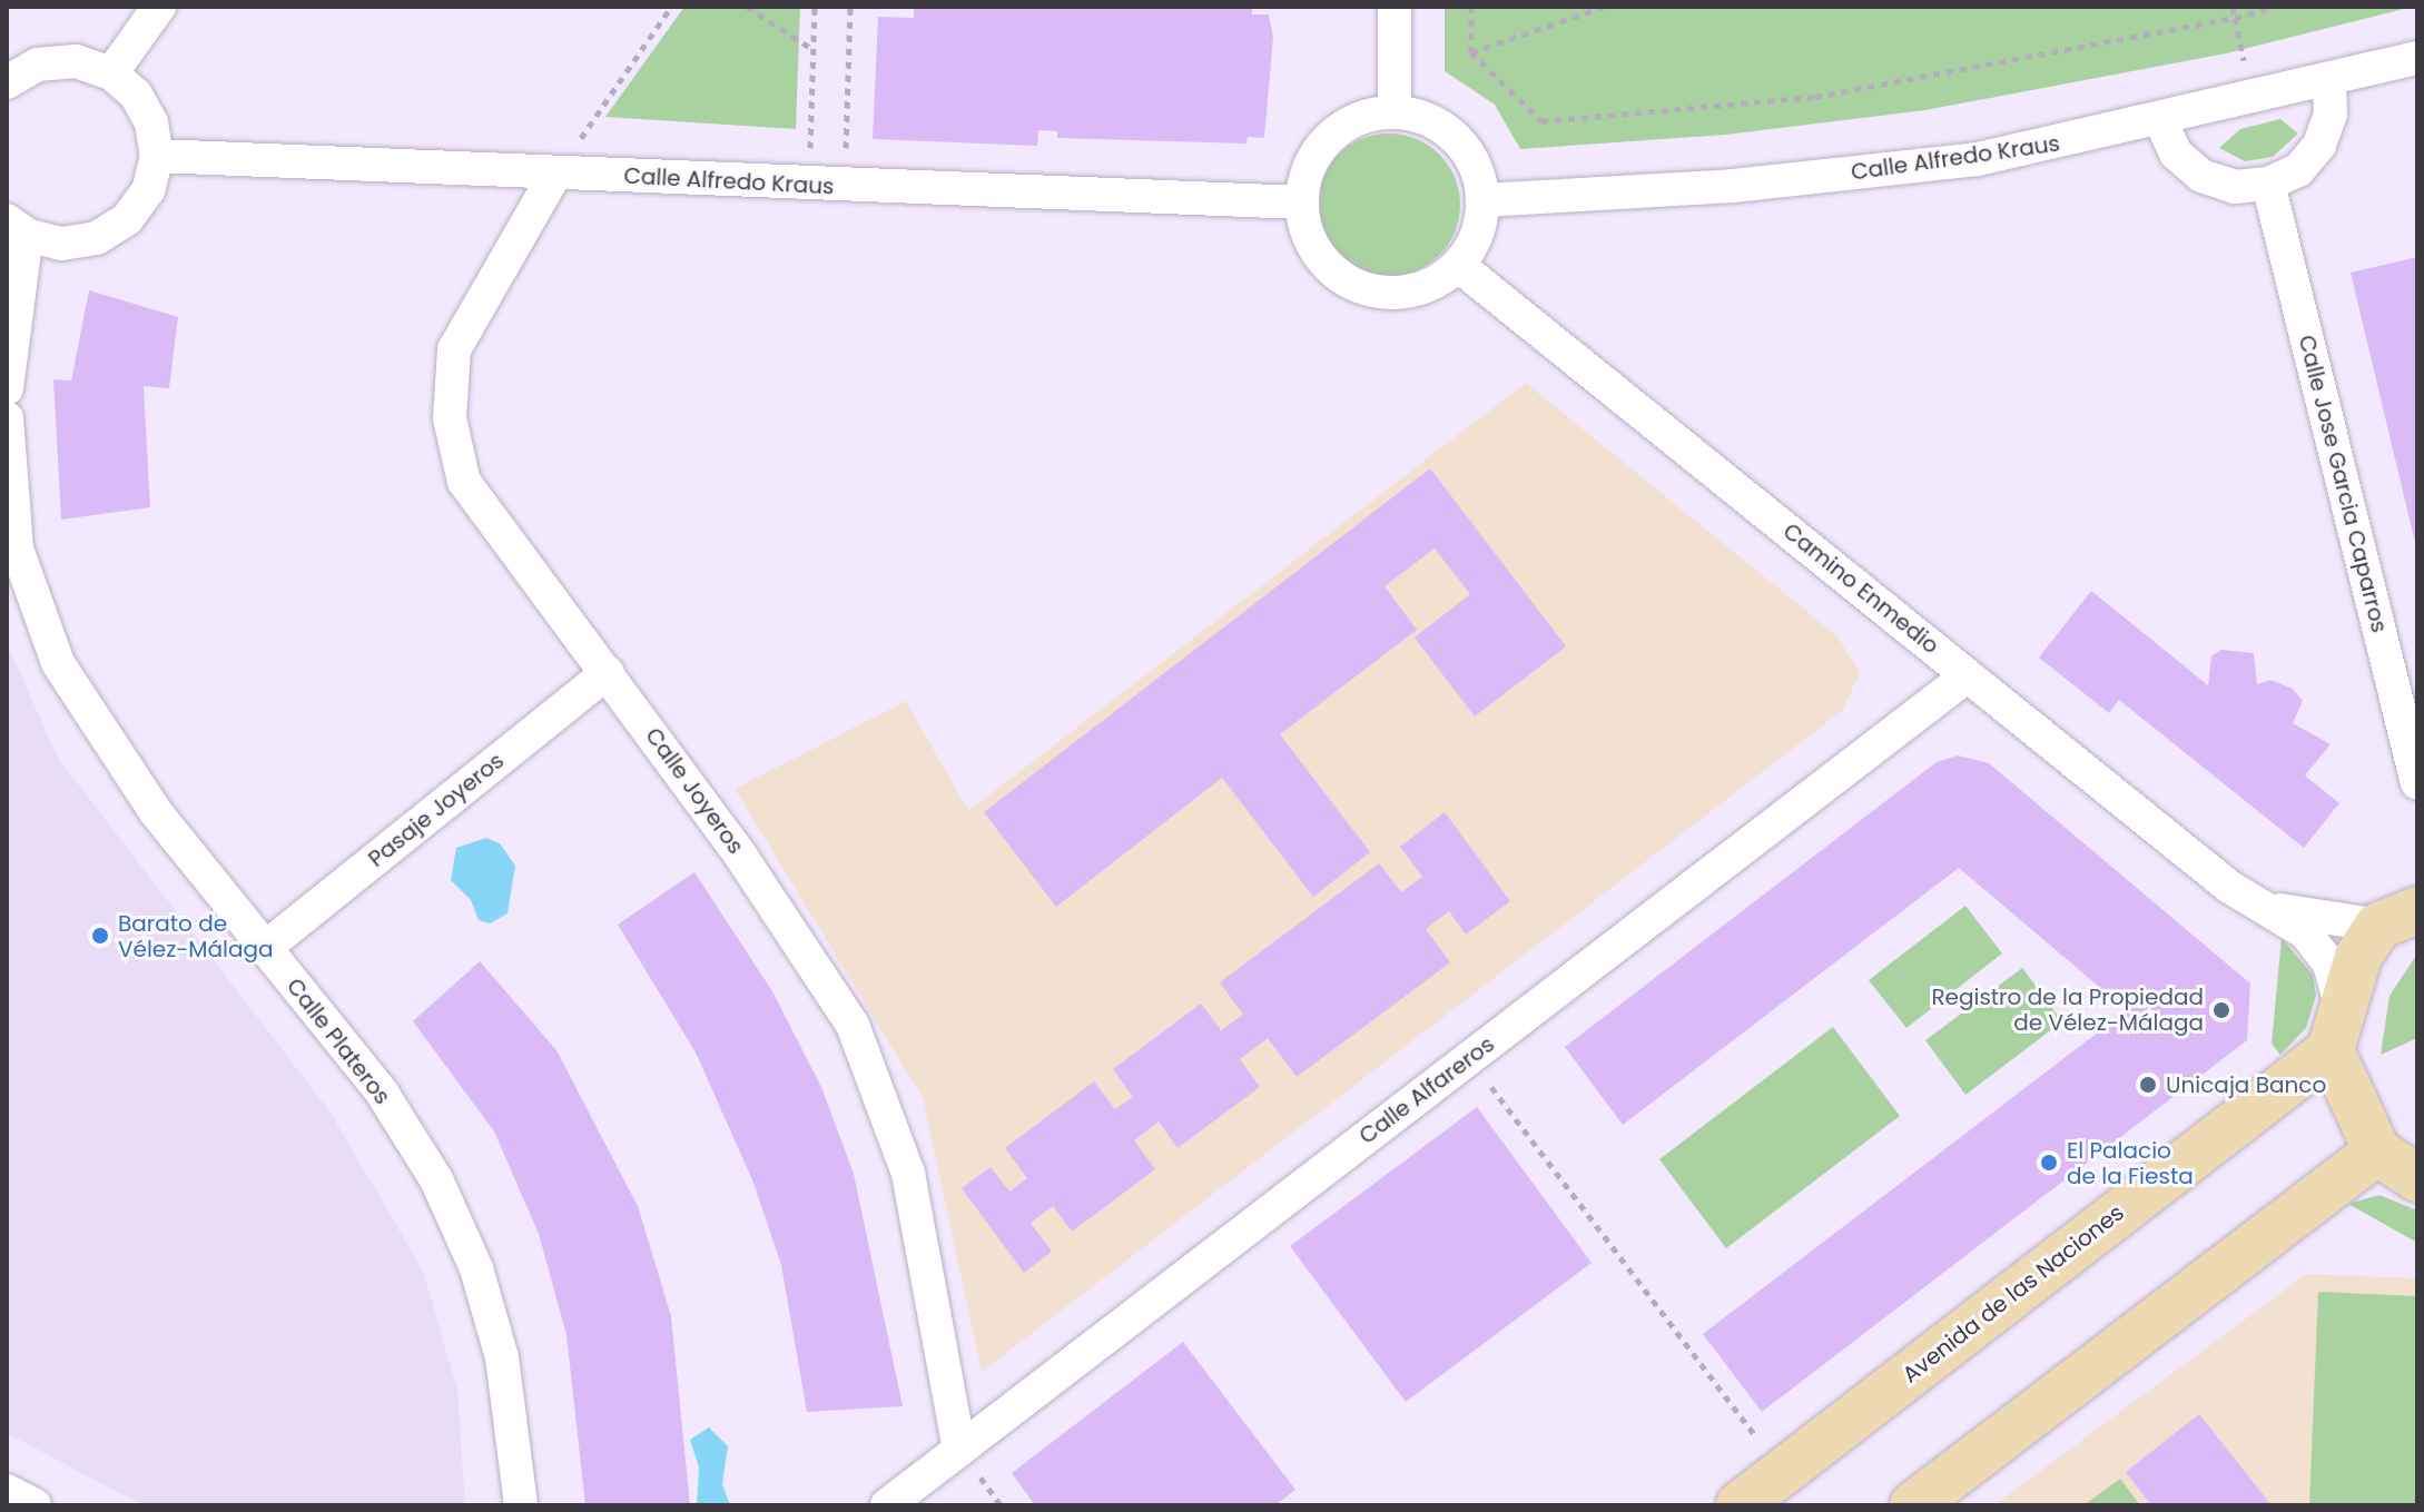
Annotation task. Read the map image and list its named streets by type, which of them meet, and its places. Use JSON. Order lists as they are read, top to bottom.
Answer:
{
  "streets": {
    "street": [
      "Calle Alfredo Kraus",
      "Calle Jose Garcia Caparros",
      "Camino Enmedio",
      "Calle Joyeros",
      "Pasaje Joyeros",
      "Calle Plateros",
      "Calle Alfareros",
      "Avenida de las Naciones"
    ]
  },
  "crossings": [
    ["Calle Alfredo Kraus", "Camino Enmedio"],
    ["Calle Alfredo Kraus", "Calle Joyeros"],
    ["Camino Enmedio", "Calle Alfareros"],
    ["Calle Joyeros", "Pasaje Joyeros"],
    ["Calle Joyeros", "Calle Alfareros"],
    ["Pasaje Joyeros", "Calle Plateros"]
  ],
  "places": [
    "Barato de Vélez-Málaga",
    "Registro de la Propiedad de Vélez-Málaga",
    "Unicaja Banco",
    "El Palacio de la Fiesta"
  ]
}
